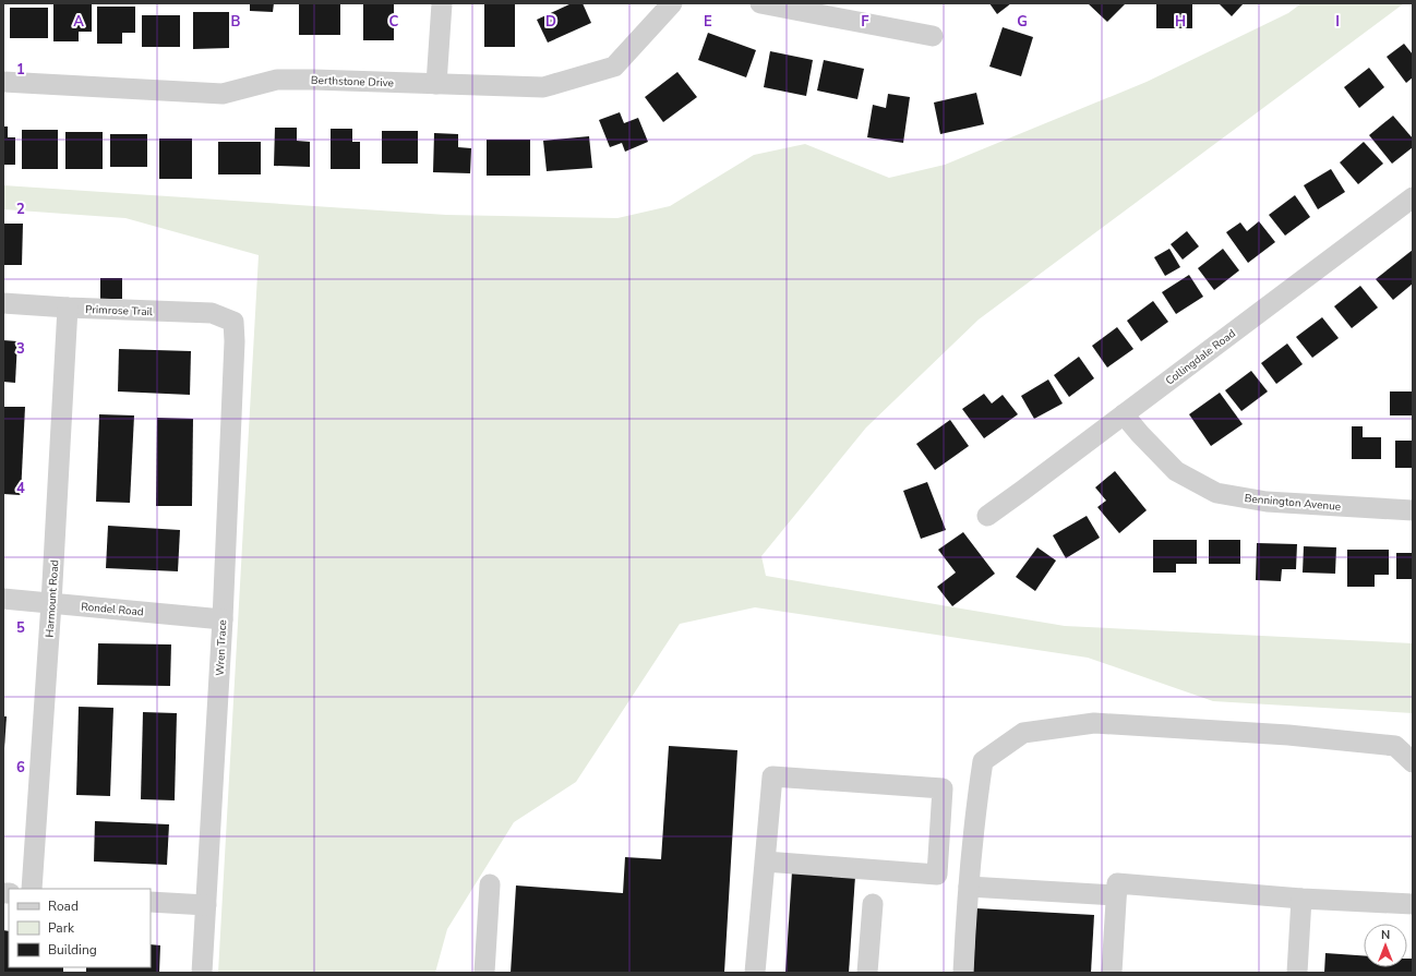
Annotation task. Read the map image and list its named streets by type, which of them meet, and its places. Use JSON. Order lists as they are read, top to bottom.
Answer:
{
  "streets": {
    "street": [
      "Berthstone Drive",
      "Primrose Trail",
      "Collingdale Road",
      "Bennington Avenue",
      "Harmount Road",
      "Rondel Road",
      "Wren Trace"
    ]
  },
  "crossings": [
    ["Primrose Trail", "Harmount Road"],
    ["Primrose Trail", "Wren Trace"],
    ["Collingdale Road", "Bennington Avenue"],
    ["Harmount Road", "Rondel Road"],
    ["Rondel Road", "Wren Trace"]
  ],
  "legend": ["Road", "Park", "Building"],
  "north": "top",
  "grid": {
    "columns": [
      "A",
      "B",
      "C",
      "D",
      "E",
      "F",
      "G",
      "H",
      "I"
    ],
    "rows": [
      "1",
      "2",
      "3",
      "4",
      "5",
      "6"
    ]
  }
}
